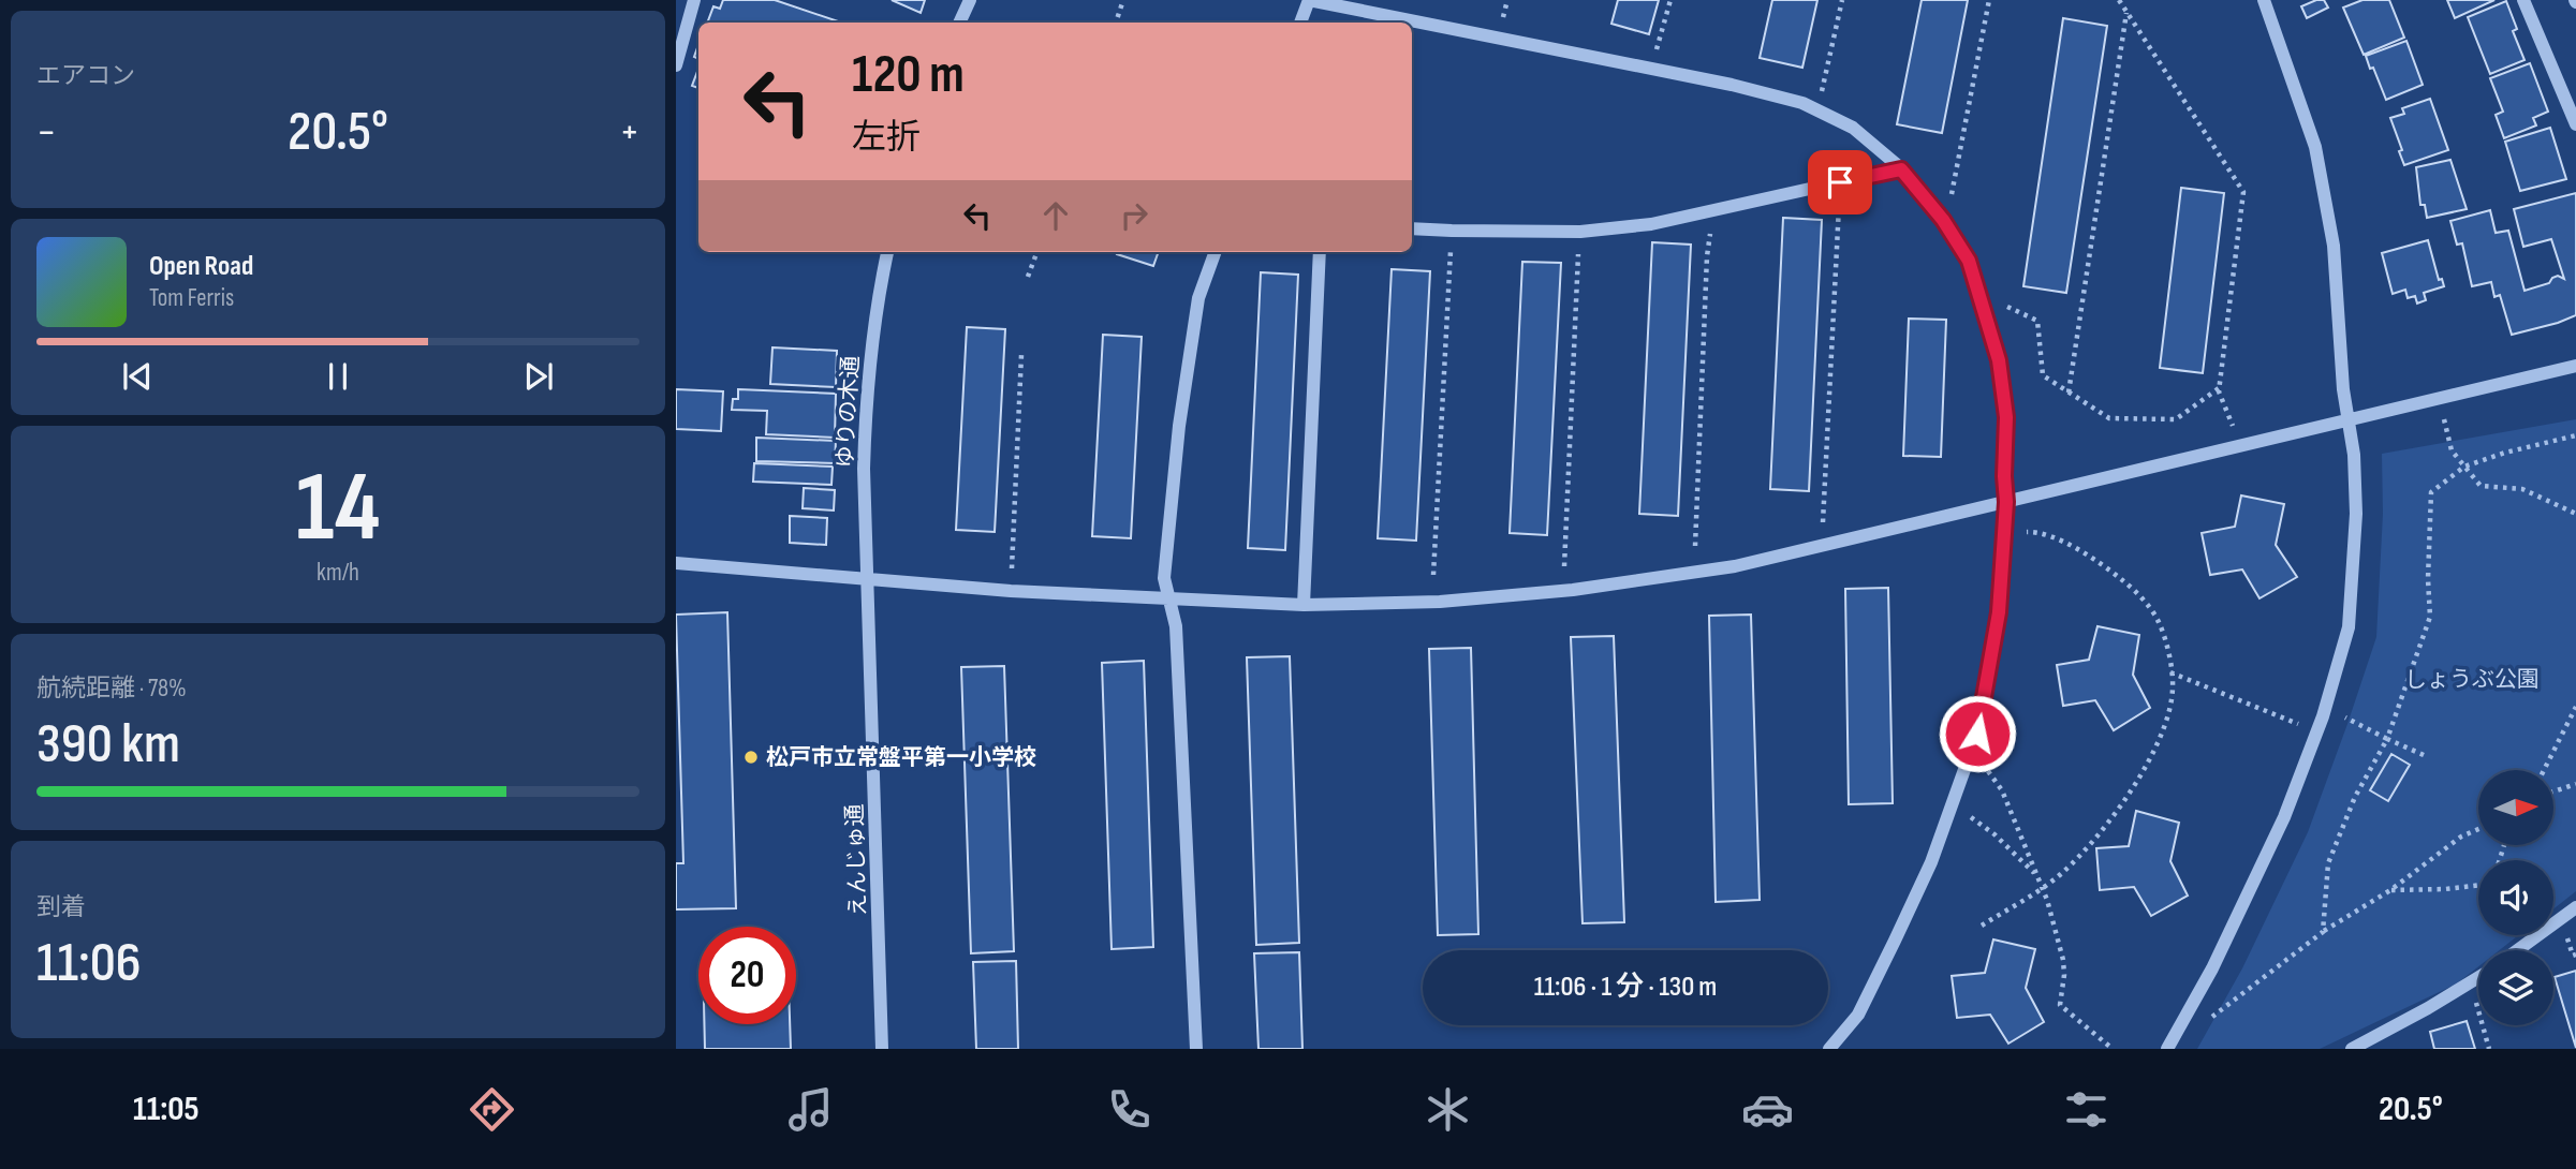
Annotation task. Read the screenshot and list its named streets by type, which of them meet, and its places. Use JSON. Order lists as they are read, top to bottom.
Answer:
{
  "streets": {
    "street": ["ゆりの木通", "えんじゅ通"]
  },
  "crossings": [
    ["ゆりの木通", "えんじゅ通"]
  ],
  "parks": ["しょうぶ公園"],
  "places": ["松戸市立常盤平第一小学校"],
  "north": "right",
  "page": {
    "tile": [
      "エアコン",
      ["14", "km/h"],
      ["航続距離 · 78%", "390 km"],
      ["到着", "11:06"]
    ],
    "turn": ["120 m", "左折"],
    "heat": ["−", "20.5°", "+"],
    "song": ["Open Road", "Tom Ferris"],
    "limit": "20",
    "trip": "11:06 · 1 分 · 130 m",
    "tabs": ["11:05", "20.5°"]
  }
}
